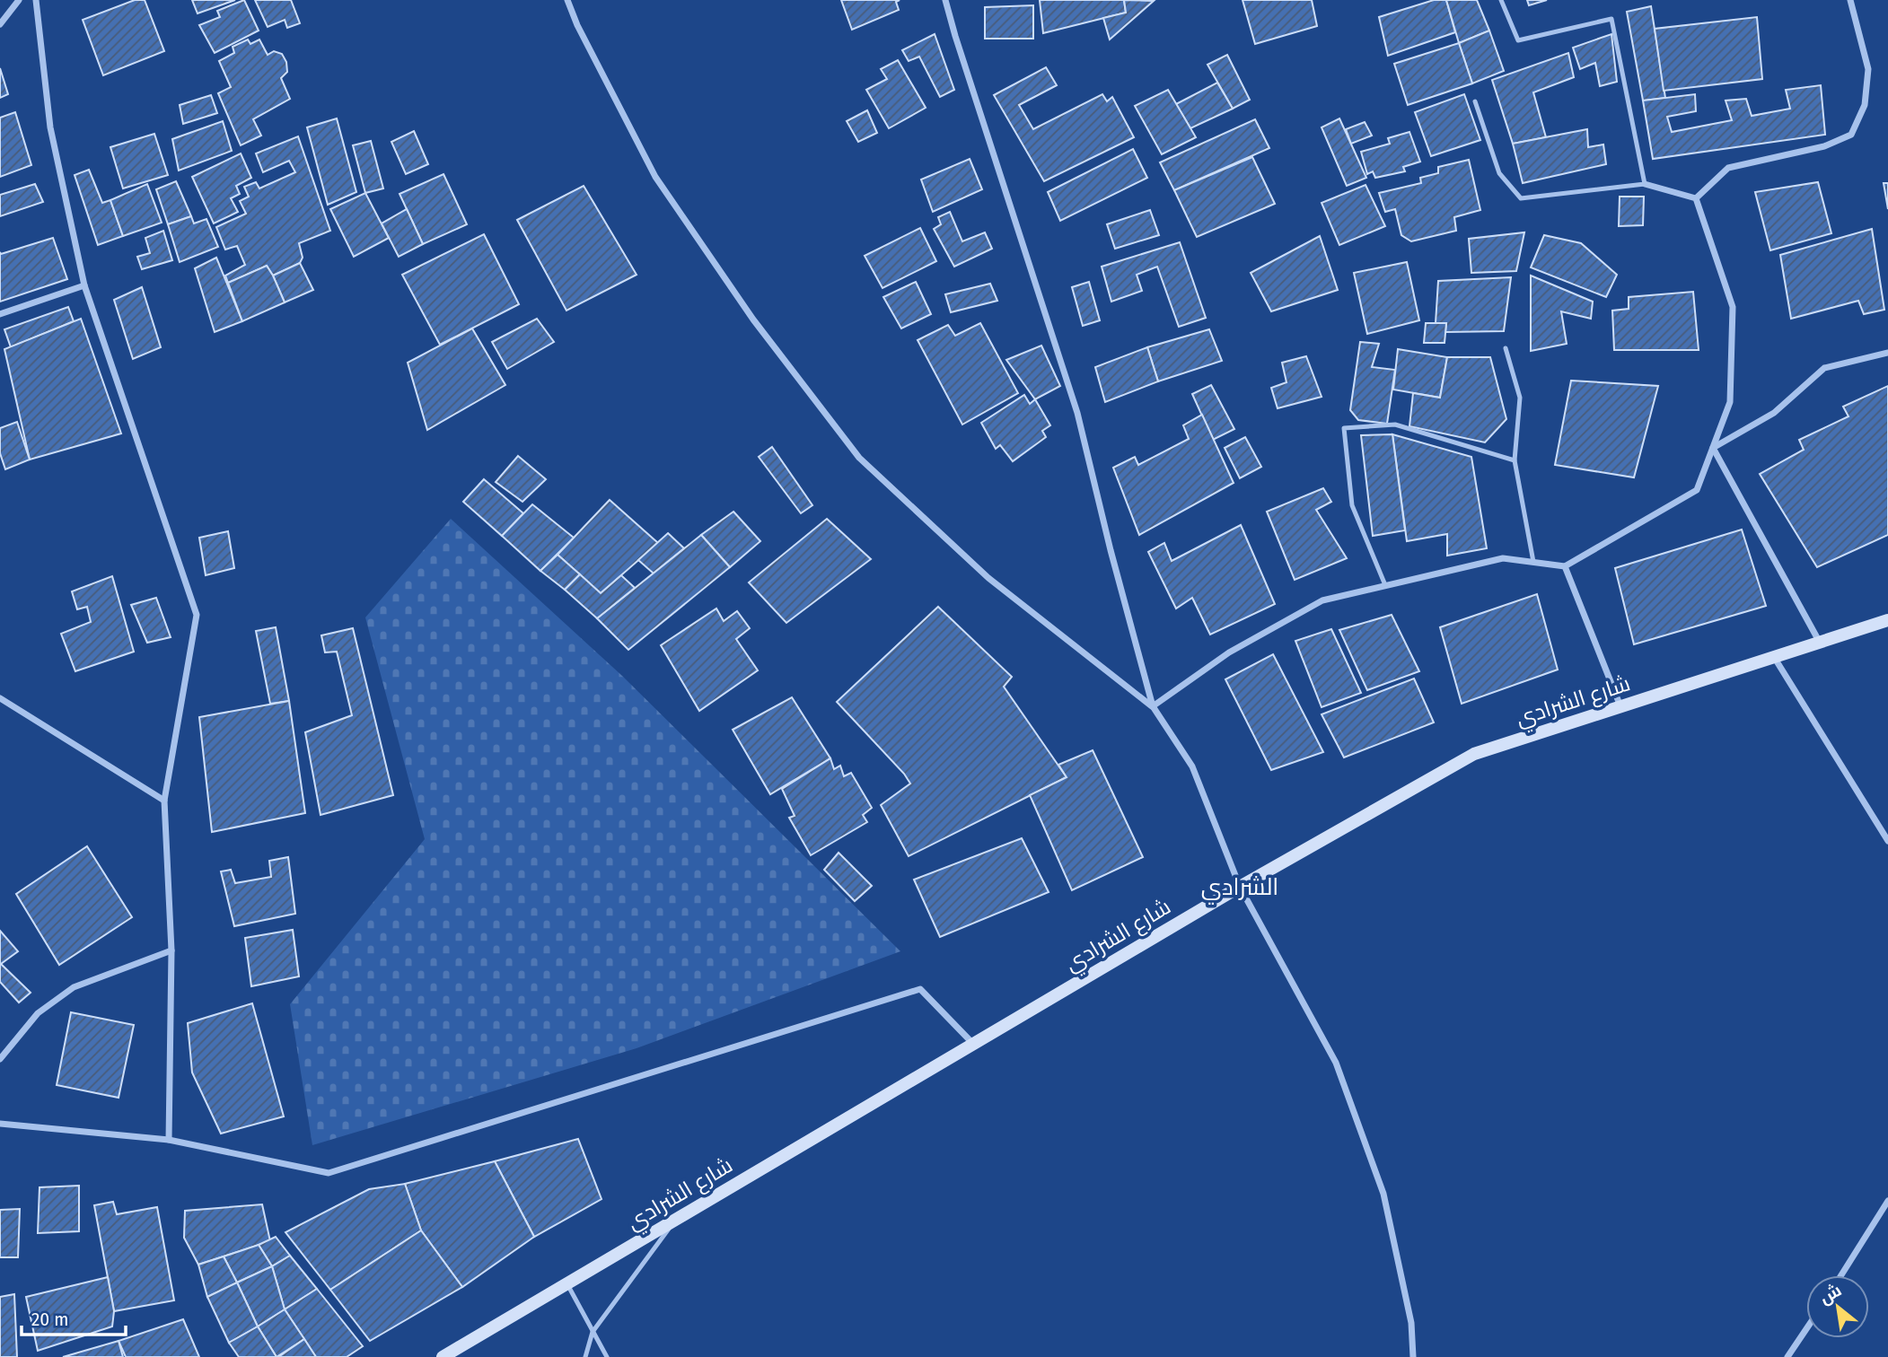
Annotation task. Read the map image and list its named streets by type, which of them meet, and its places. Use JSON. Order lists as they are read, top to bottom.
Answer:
{
  "streets": {
    "street": ["شارع الشرادي"]
  },
  "districts": ["الشرادي"],
  "scale_bar": "20 m",
  "north": "top left"
}
